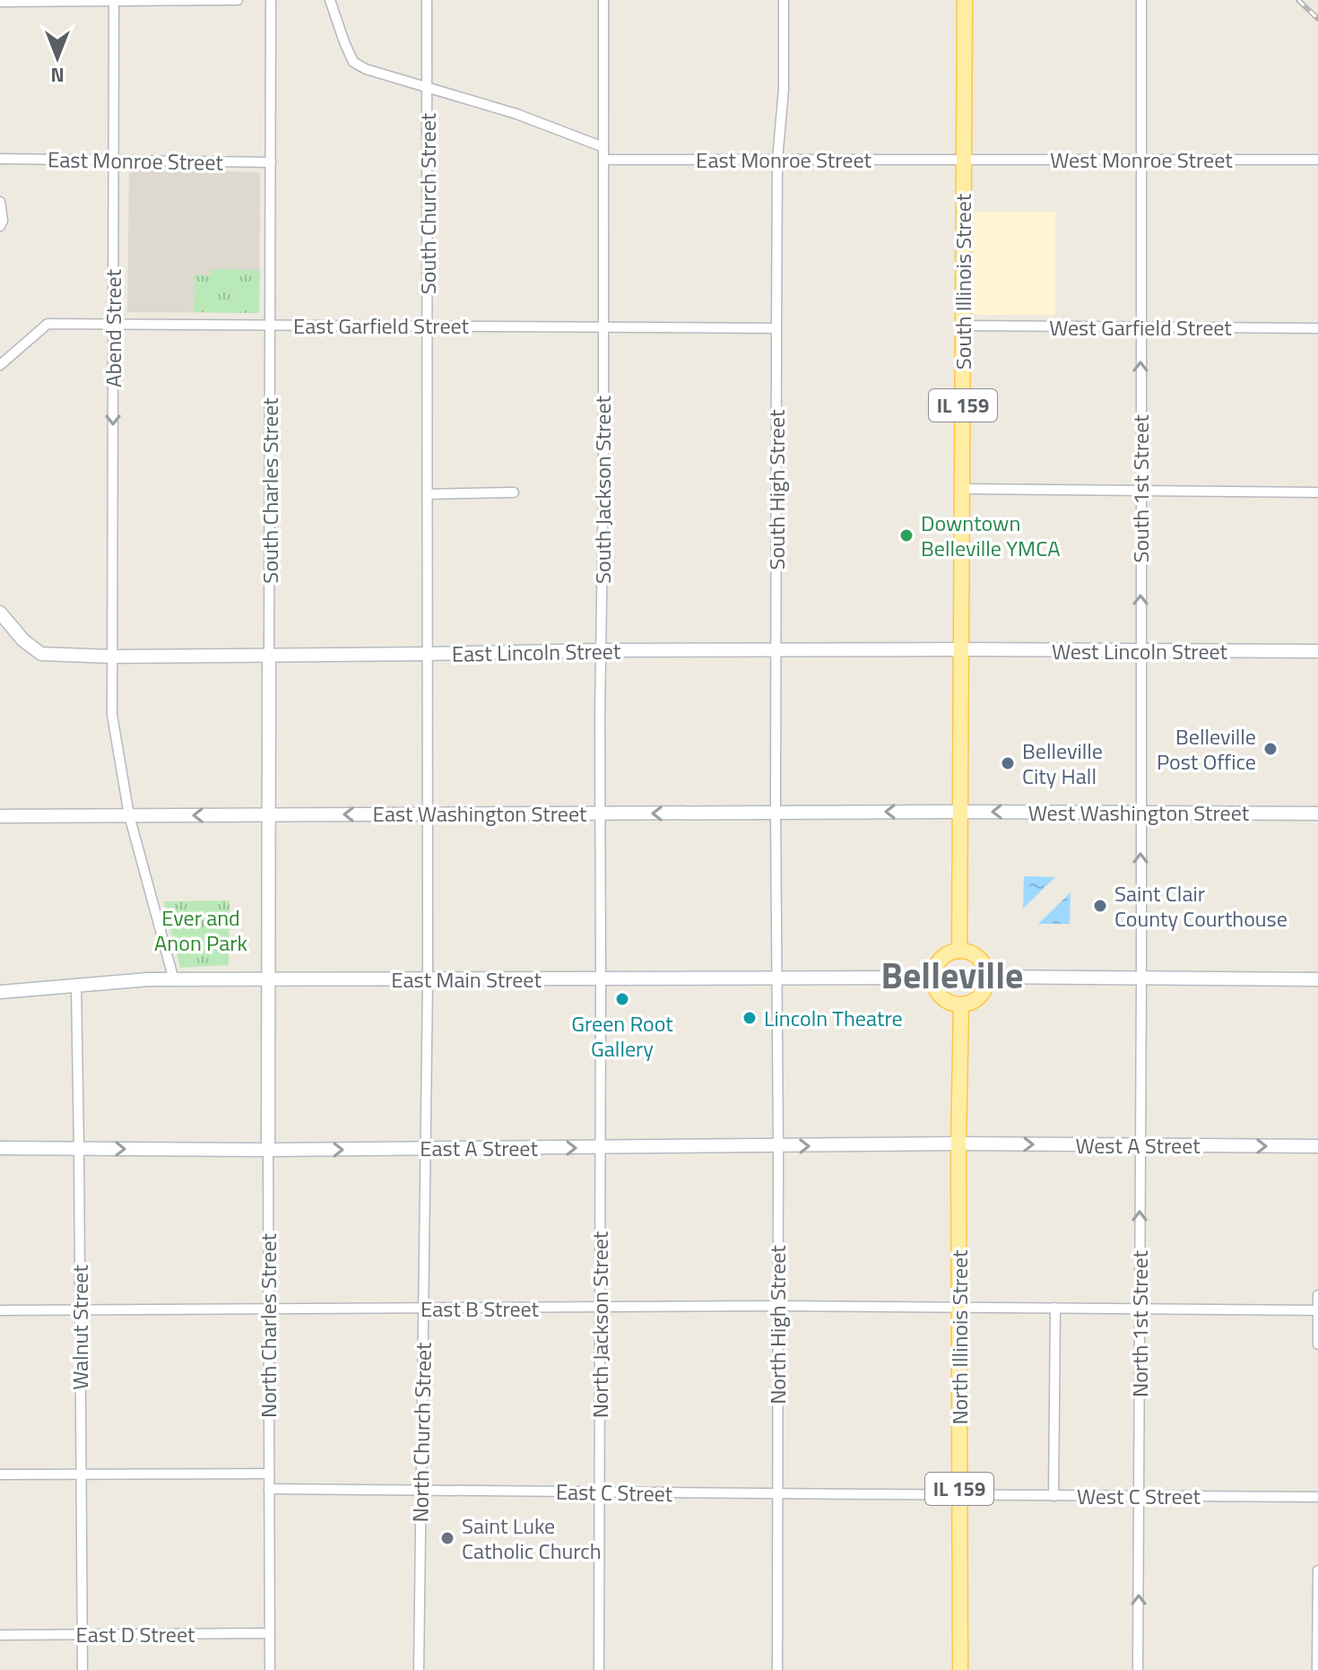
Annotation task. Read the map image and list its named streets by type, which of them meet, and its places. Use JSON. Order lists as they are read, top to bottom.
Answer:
{
  "streets": {
    "main road": ["South Illinois Street", "IL 159", "North Illinois Street"],
    "street": [
      "East Monroe Street",
      "West Monroe Street",
      "South Church Street",
      "East Garfield Street",
      "West Garfield Street",
      "Abend Street",
      "South 1st Street",
      "South Jackson Street",
      "South High Street",
      "South Charles Street",
      "West Lincoln Street",
      "East Lincoln Street",
      "West Washington Street",
      "East Washington Street",
      "East Main Street",
      "West A Street",
      "East A Street",
      "East B Street",
      "North 1st Street",
      "North Jackson Street",
      "North High Street",
      "North Charles Street",
      "Walnut Street",
      "North Church Street",
      "East C Street",
      "West C Street",
      "East D Street"
    ]
  },
  "crossings": [
    ["East Monroe Street", "West Monroe Street"],
    ["East Monroe Street", "South Illinois Street"],
    ["East Monroe Street", "Abend Street"],
    ["East Monroe Street", "South Jackson Street"],
    ["East Monroe Street", "South High Street"],
    ["East Monroe Street", "South Charles Street"],
    ["West Monroe Street", "South Illinois Street"],
    ["West Monroe Street", "South 1st Street"],
    ["South Church Street", "East Garfield Street"],
    ["South Church Street", "East Lincoln Street"],
    ["South Church Street", "East Washington Street"],
    ["South Church Street", "East Main Street"],
    ["South Church Street", "North Church Street"],
    ["South Illinois Street", "West Garfield Street"],
    ["South Illinois Street", "West Lincoln Street"],
    ["South Illinois Street", "East Lincoln Street"],
    ["South Illinois Street", "West Washington Street"],
    ["South Illinois Street", "East Washington Street"],
    ["South Illinois Street", "East Main Street"],
    ["South Illinois Street", "North Illinois Street"],
    ["East Garfield Street", "Abend Street"],
    ["East Garfield Street", "South Jackson Street"],
    ["East Garfield Street", "South High Street"],
    ["East Garfield Street", "South Charles Street"],
    ["West Garfield Street", "South 1st Street"],
    ["Abend Street", "East Lincoln Street"],
    ["Abend Street", "East Washington Street"],
    ["Abend Street", "East Main Street"],
    ["South 1st Street", "West Lincoln Street"],
    ["South 1st Street", "West Washington Street"],
    ["South 1st Street", "North 1st Street"],
    ["South Jackson Street", "East Lincoln Street"],
    ["South Jackson Street", "East Washington Street"],
    ["South Jackson Street", "East Main Street"],
    ["South Jackson Street", "North Jackson Street"],
    ["South High Street", "East Lincoln Street"],
    ["South High Street", "East Washington Street"],
    ["South High Street", "East Main Street"],
    ["South High Street", "North High Street"],
    ["South Charles Street", "East Lincoln Street"],
    ["South Charles Street", "East Washington Street"],
    ["South Charles Street", "East Main Street"],
    ["South Charles Street", "North Charles Street"],
    ["West Lincoln Street", "East Lincoln Street"],
    ["West Washington Street", "East Washington Street"],
    ["East Main Street", "North Jackson Street"],
    ["East Main Street", "North High Street"],
    ["East Main Street", "North Charles Street"],
    ["East Main Street", "Walnut Street"],
    ["East Main Street", "North Illinois Street"],
    ["East Main Street", "North Church Street"],
    ["West A Street", "East A Street"],
    ["West A Street", "North 1st Street"],
    ["West A Street", "North Illinois Street"],
    ["East A Street", "North Jackson Street"],
    ["East A Street", "North High Street"],
    ["East A Street", "North Charles Street"],
    ["East A Street", "Walnut Street"],
    ["East A Street", "North Illinois Street"],
    ["East A Street", "North Church Street"],
    ["East B Street", "North 1st Street"],
    ["East B Street", "North Jackson Street"],
    ["East B Street", "North High Street"],
    ["East B Street", "North Charles Street"],
    ["East B Street", "Walnut Street"],
    ["East B Street", "North Illinois Street"],
    ["East B Street", "North Church Street"],
    ["North 1st Street", "West C Street"],
    ["North Jackson Street", "East C Street"],
    ["North High Street", "East C Street"],
    ["North Charles Street", "East C Street"],
    ["North Charles Street", "East D Street"],
    ["Walnut Street", "East D Street"],
    ["North Illinois Street", "East C Street"],
    ["North Illinois Street", "West C Street"],
    ["North Church Street", "East C Street"],
    ["East C Street", "West C Street"]
  ],
  "one_way": [
    "South 1st Street",
    "West Washington Street",
    "East Washington Street",
    "West A Street",
    "East A Street",
    "North 1st Street"
  ],
  "districts": ["Belleville"],
  "parks": ["Ever and Anon Park"],
  "places": [
    "Downtown Belleville YMCA",
    "Belleville Post Office",
    "Belleville City Hall",
    "Saint Clair County Courthouse",
    "Green Root Gallery",
    "Lincoln Theatre",
    "Saint Luke Catholic Church"
  ],
  "north": "bottom"
}
